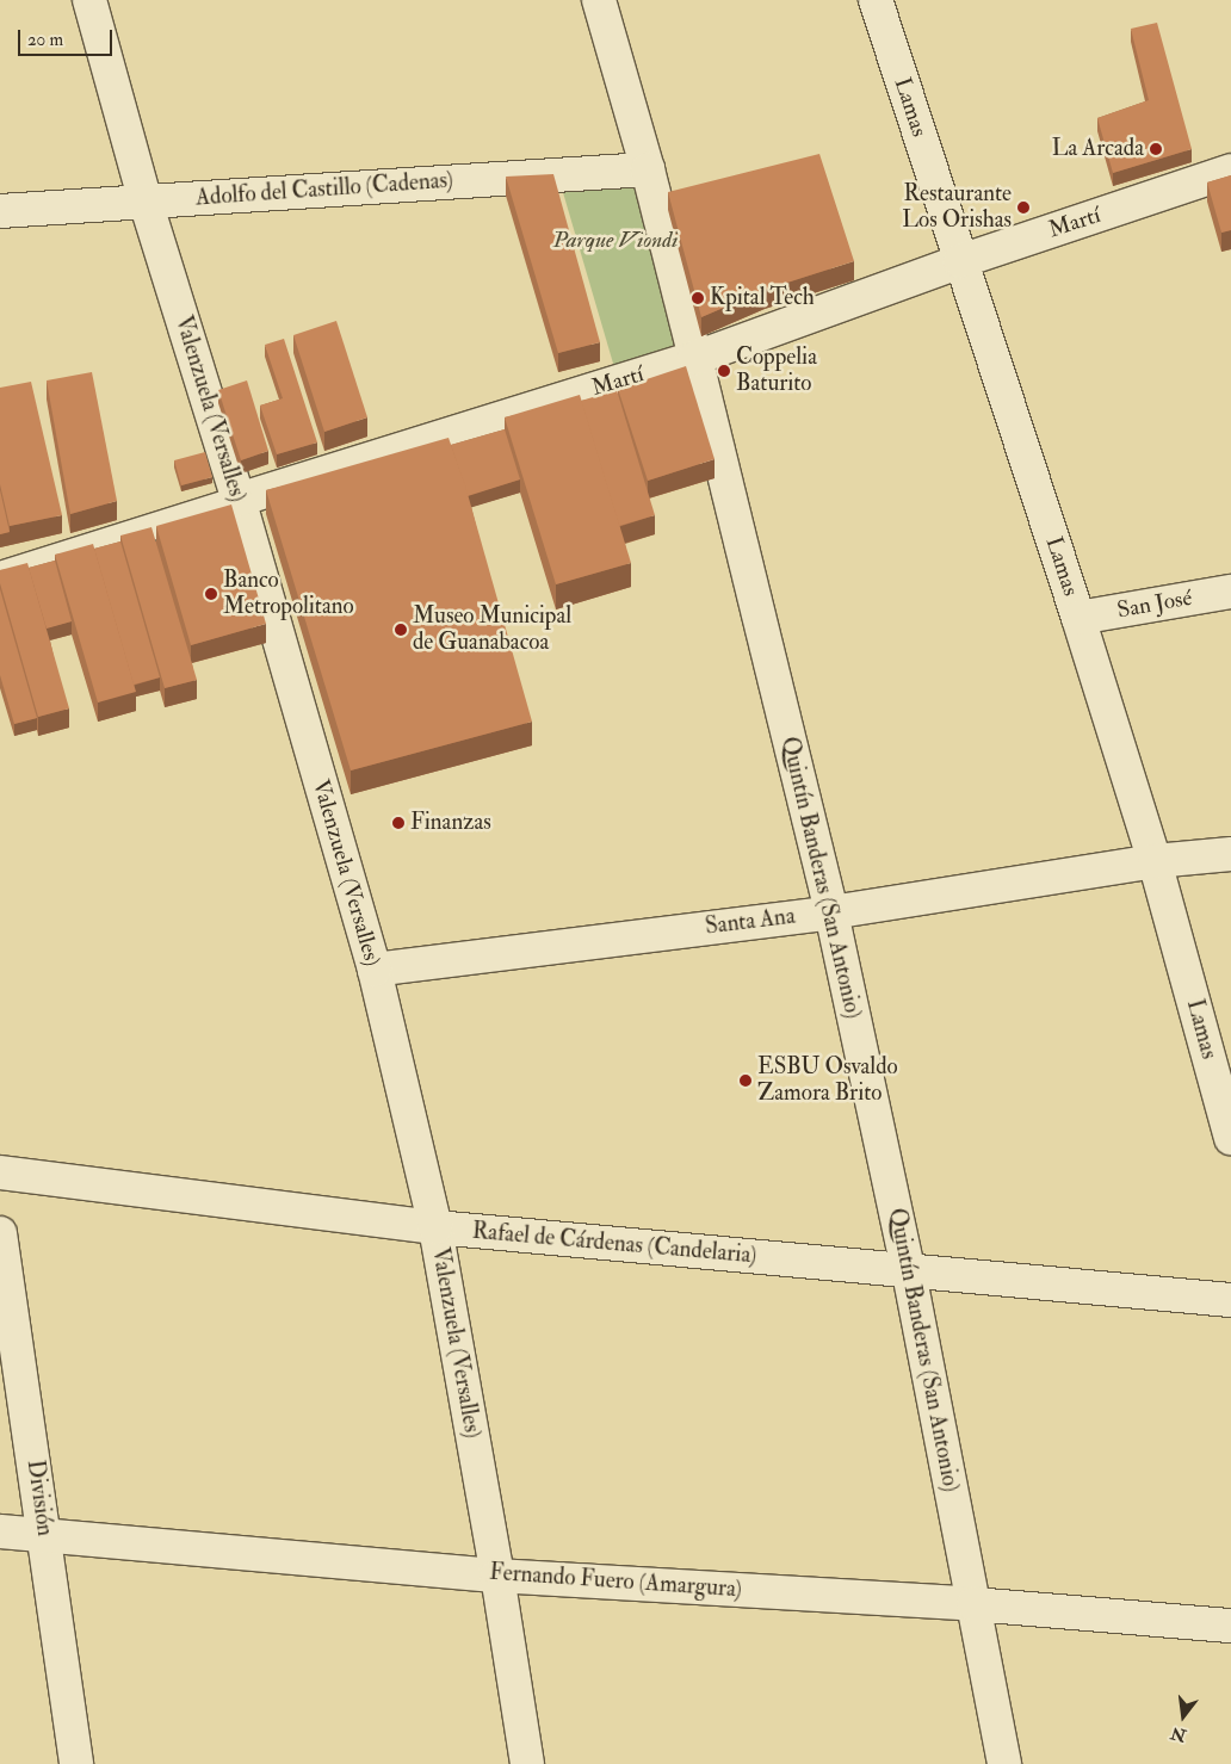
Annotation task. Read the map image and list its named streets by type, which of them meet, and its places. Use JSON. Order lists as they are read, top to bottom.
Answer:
{
  "streets": {
    "street": [
      "Lamas",
      "Adolfo del Castillo (Cadenas)",
      "Martí",
      "Valenzuela (Versalles)",
      "San José",
      "Quintín Banderas (San Antonio)",
      "Santa Ana",
      "Rafael de Cárdenas (Candelaria)",
      "División",
      "Fernando Fuero (Amargura)"
    ]
  },
  "crossings": [
    ["Lamas", "Martí"],
    ["Lamas", "San José"],
    ["Lamas", "Santa Ana"],
    ["Adolfo del Castillo (Cadenas)", "Valenzuela (Versalles)"],
    ["Adolfo del Castillo (Cadenas)", "Quintín Banderas (San Antonio)"],
    ["Martí", "Valenzuela (Versalles)"],
    ["Martí", "Quintín Banderas (San Antonio)"],
    ["Valenzuela (Versalles)", "Santa Ana"],
    ["Valenzuela (Versalles)", "Rafael de Cárdenas (Candelaria)"],
    ["Valenzuela (Versalles)", "Fernando Fuero (Amargura)"],
    ["Quintín Banderas (San Antonio)", "Santa Ana"],
    ["Quintín Banderas (San Antonio)", "Rafael de Cárdenas (Candelaria)"],
    ["Quintín Banderas (San Antonio)", "Fernando Fuero (Amargura)"],
    ["División", "Fernando Fuero (Amargura)"]
  ],
  "parks": ["Parque Viondi"],
  "places": [
    "La Arcada",
    "Restaurante Los Orishas",
    "Kpital Tech",
    "Coppelia Baturito",
    "Banco Metropolitano",
    "Museo Municipal de Guanabacoa",
    "Finanzas",
    "ESBU Osvaldo Zamora Brito"
  ],
  "scale_bar": "20 m",
  "north": "bottom"
}
